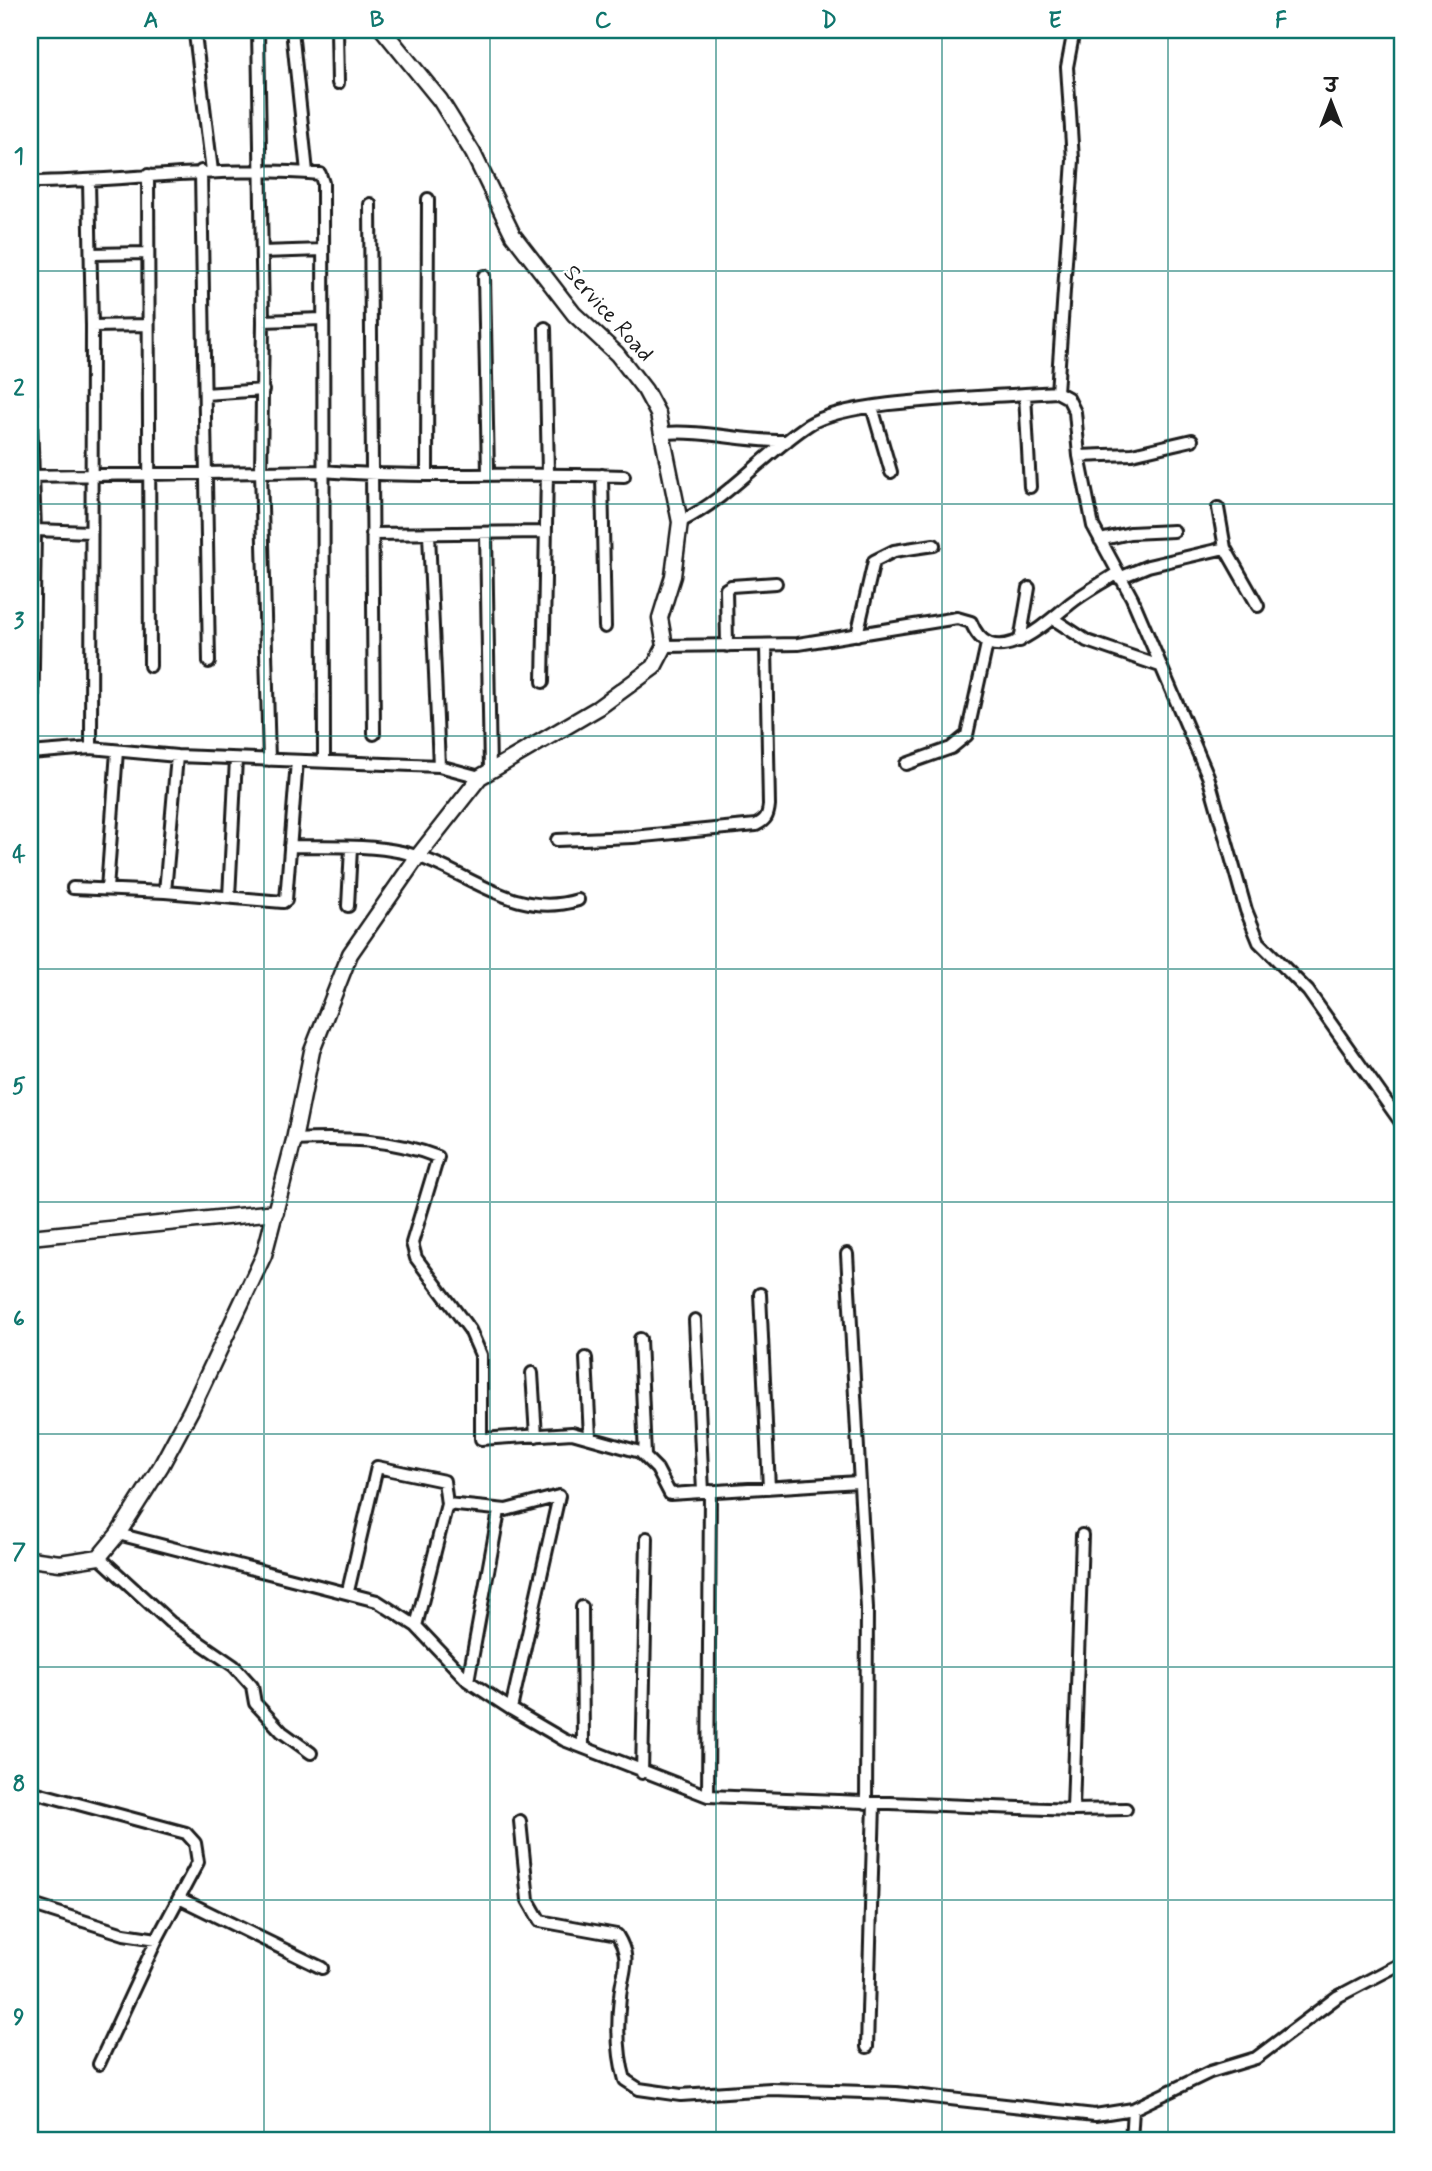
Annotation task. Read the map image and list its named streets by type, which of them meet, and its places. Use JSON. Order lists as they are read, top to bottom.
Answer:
{
  "streets": {
    "street": ["Service Road"]
  },
  "north": "top",
  "grid": {
    "columns": [
      "A",
      "B",
      "C",
      "D",
      "E",
      "F"
    ],
    "rows": [
      "1",
      "2",
      "3",
      "4",
      "5",
      "6",
      "7",
      "8",
      "9"
    ]
  }
}
